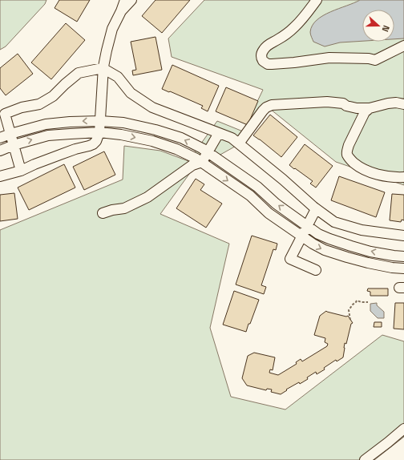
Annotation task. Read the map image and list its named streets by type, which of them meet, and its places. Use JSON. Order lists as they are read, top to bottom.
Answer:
{
  "north": "right"
}
